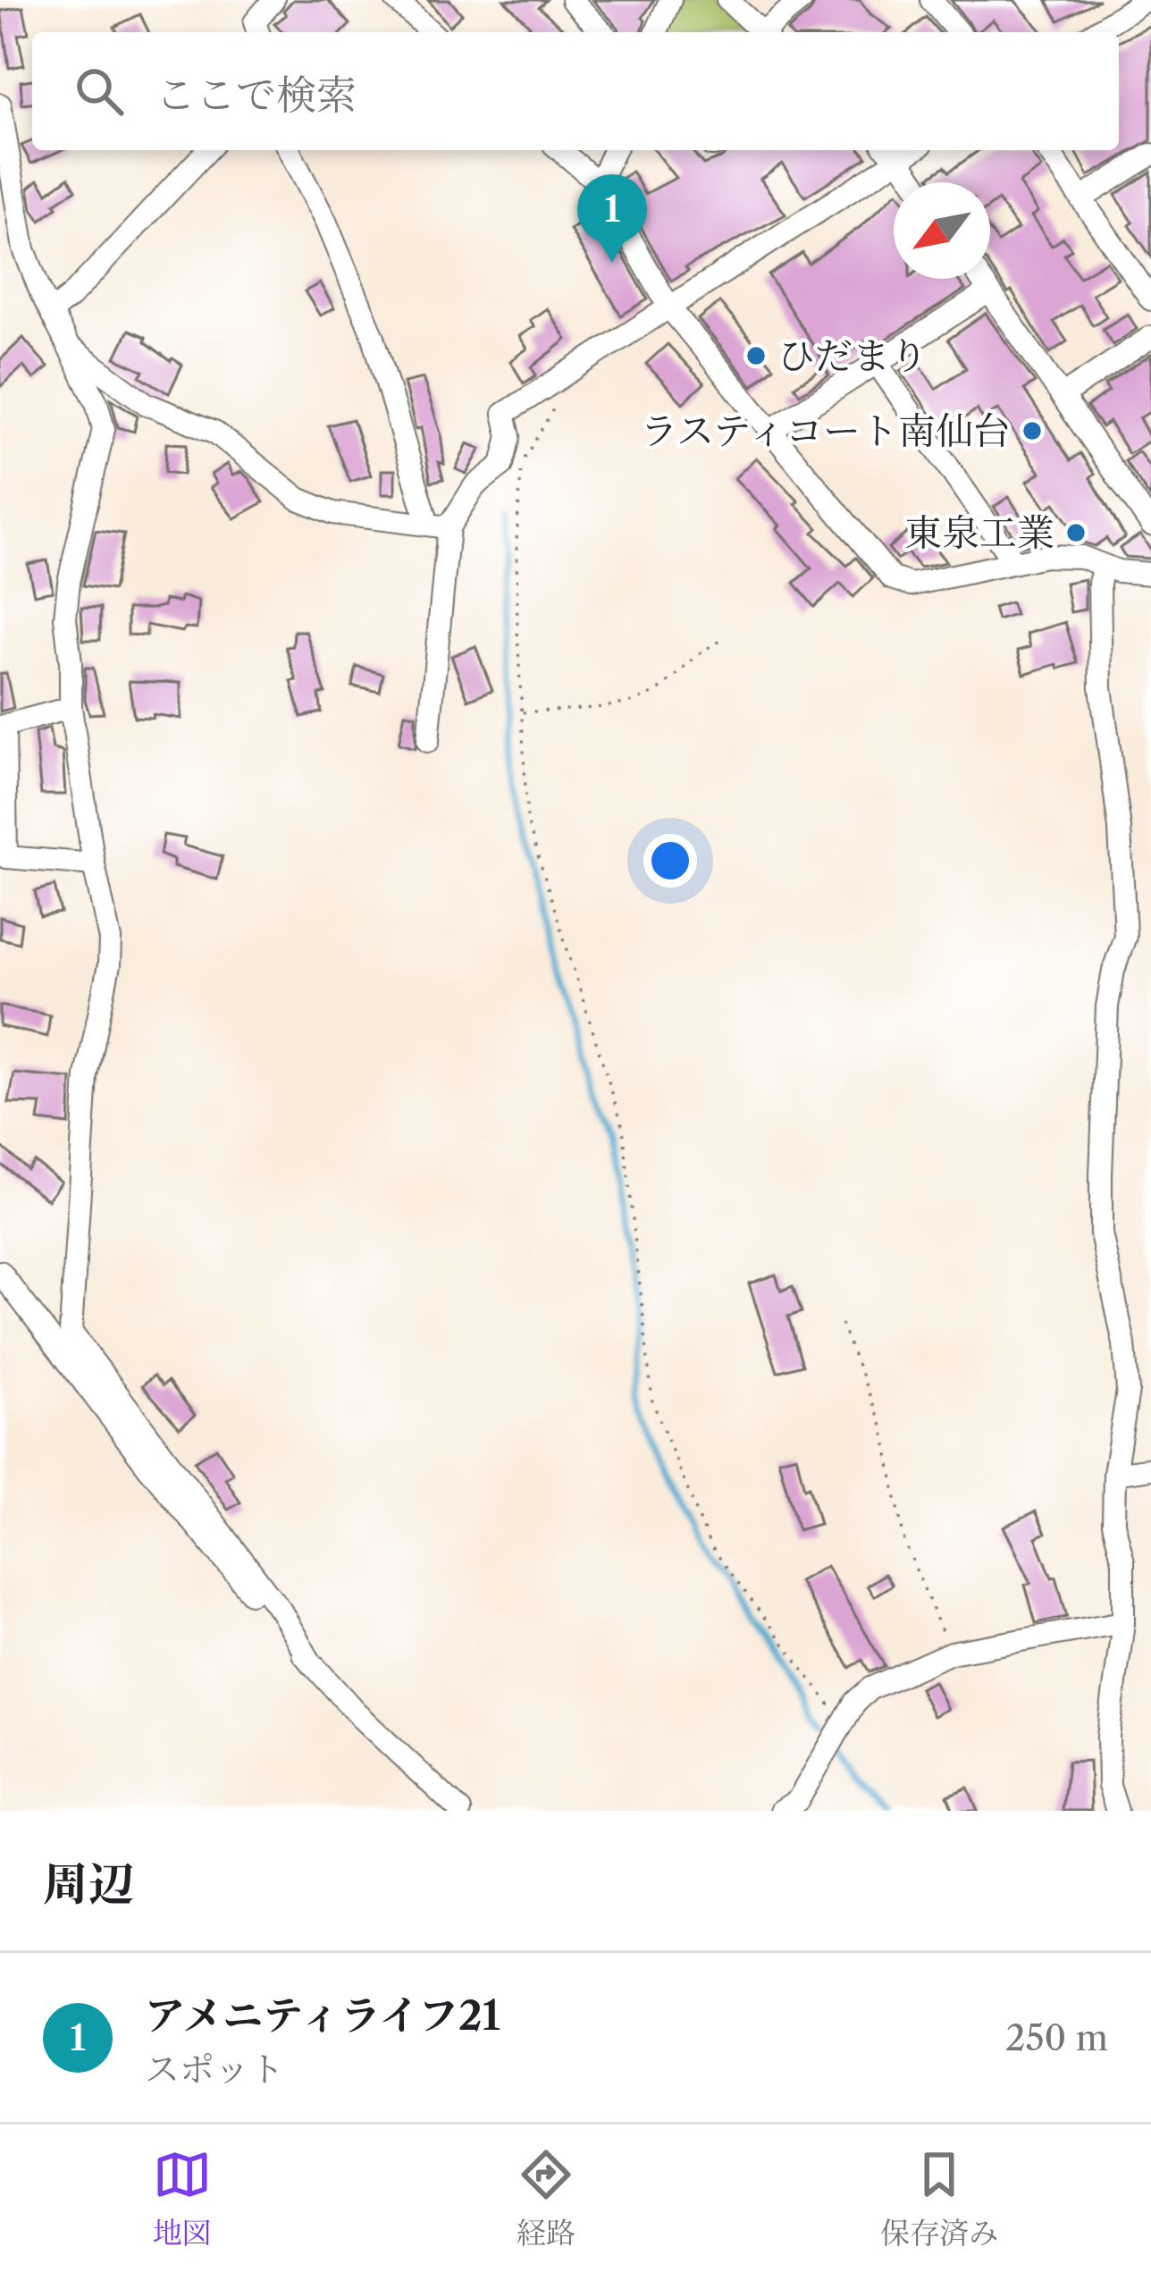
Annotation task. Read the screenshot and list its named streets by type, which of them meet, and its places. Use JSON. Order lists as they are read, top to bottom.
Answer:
{
  "places": ["ひだまり", "ラスティコート南仙台", "東泉工業"],
  "north": "bottom left",
  "page": {
    "search": "ここで検索",
    "pins": "1",
    "heading": "周辺",
    "list": [
      {
        "mark": "1",
        "name": "アメニティライフ21",
        "note": "スポット",
        "value": "250 m"
      }
    ],
    "nav": ["地図", "経路", "保存済み"]
  }
}
